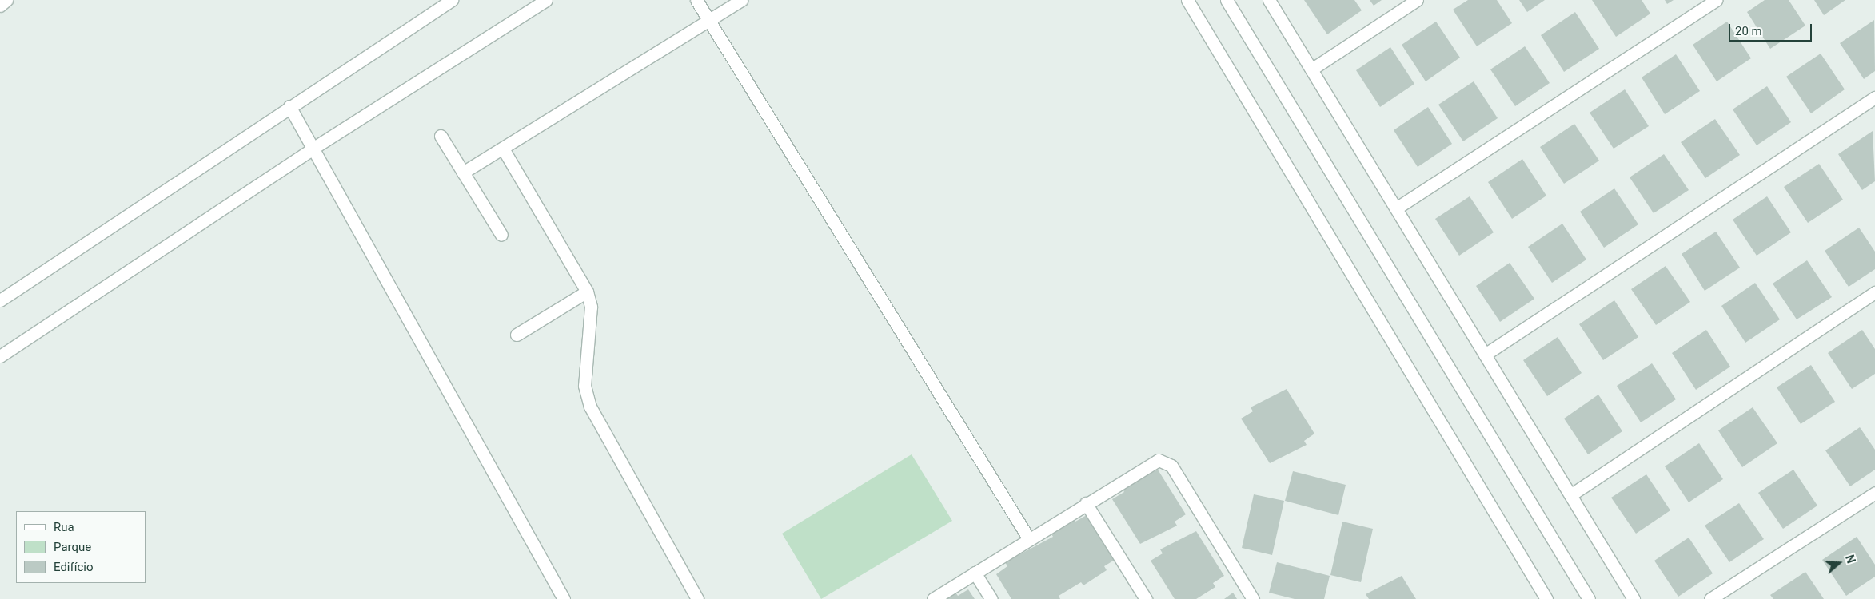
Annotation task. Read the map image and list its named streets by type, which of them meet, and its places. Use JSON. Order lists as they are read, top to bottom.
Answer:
{
  "legend": ["Rua", "Parque", "Edifício"],
  "scale_bar": "20 m",
  "north": "right"
}
